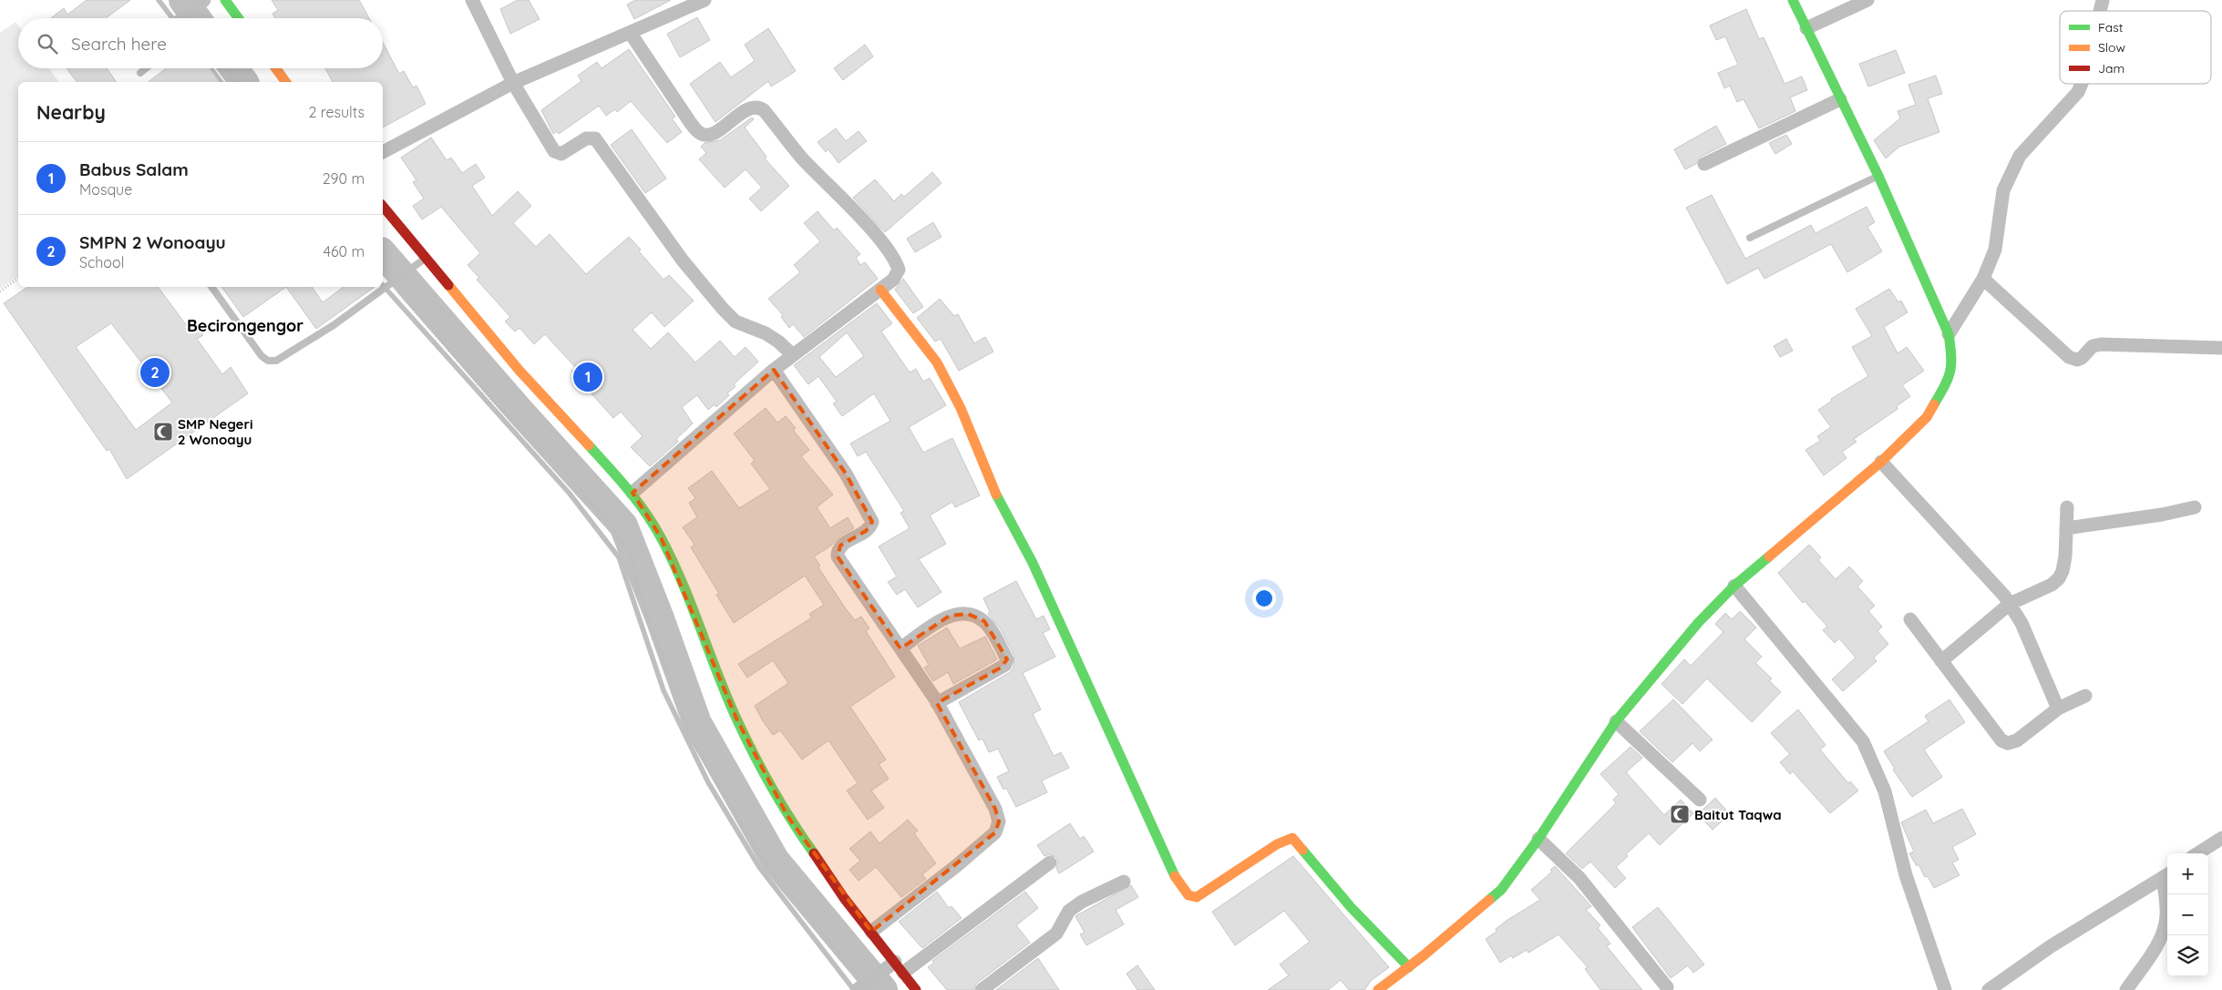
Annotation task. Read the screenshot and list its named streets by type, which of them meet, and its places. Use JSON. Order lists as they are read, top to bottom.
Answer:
{
  "districts": ["Becirongengor"],
  "places": {
    "mosque": ["SMP Negeri 2 Wonoayu", "Baitut Taqwa"]
  },
  "legend": ["Fast", "Slow", "Jam"],
  "page": {
    "search": "Search here",
    "heading": ["Nearby", "2 results"],
    "list": [
      {
        "mark": "1",
        "name": "Babus Salam",
        "note": "Mosque",
        "value": "290 m"
      },
      {
        "mark": "2",
        "name": "SMPN 2 Wonoayu",
        "note": "School",
        "value": "460 m"
      }
    ],
    "pins": ["2", "1"],
    "map_buttons": ["+", "−"]
  }
}
